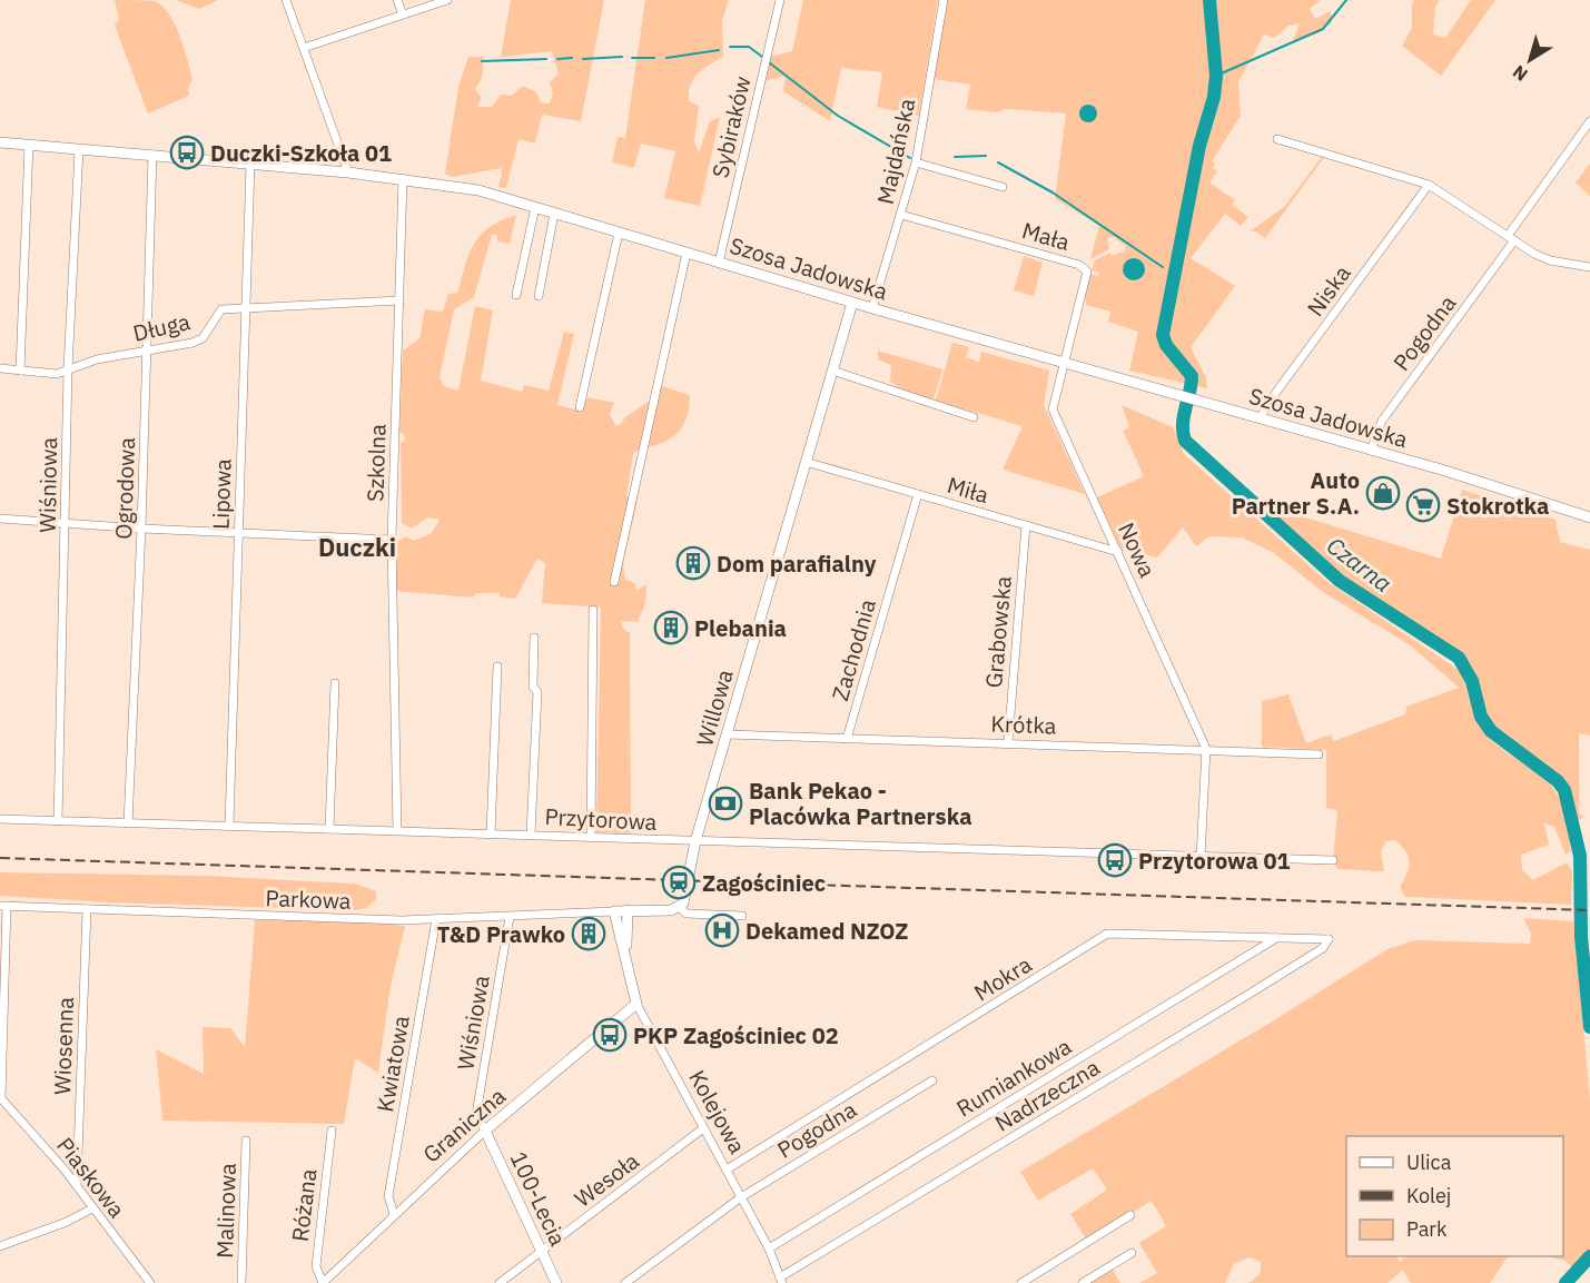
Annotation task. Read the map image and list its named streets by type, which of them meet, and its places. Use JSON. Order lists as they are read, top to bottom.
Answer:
{
  "streets": {
    "main road": [
      "Szosa Jadowska",
      "Willowa",
      "Kolejowa",
      "Graniczna",
      "100-Lecia"
    ],
    "street": [
      "Sybiraków",
      "Majdańska",
      "Mała",
      "Niska",
      "Długa",
      "Pogodna",
      "Szkolna",
      "Wiśniowa",
      "Ogrodowa",
      "Miła",
      "Lipowa",
      "Nowa",
      "Grabowska",
      "Zachodnia",
      "Krótka",
      "Przytorowa",
      "Parkowa",
      "Mokra",
      "Wiosenna",
      "Kwiatowa",
      "Rumiankowa",
      "Nadrzeczna",
      "Piaskowa",
      "Wesoła",
      "Różana",
      "Malinowa"
    ]
  },
  "crossings": [
    ["Sybiraków", "Szosa Jadowska"],
    ["Majdańska", "Mała"],
    ["Majdańska", "Szosa Jadowska"],
    ["Mała", "Szosa Jadowska"],
    ["Mała", "Nowa"],
    ["Szosa Jadowska", "Niska"],
    ["Szosa Jadowska", "Pogodna"],
    ["Szosa Jadowska", "Szkolna"],
    ["Szosa Jadowska", "Wiśniowa"],
    ["Szosa Jadowska", "Ogrodowa"],
    ["Szosa Jadowska", "Lipowa"],
    ["Szosa Jadowska", "Nowa"],
    ["Szosa Jadowska", "Willowa"],
    ["Długa", "Szkolna"],
    ["Długa", "Wiśniowa"],
    ["Długa", "Ogrodowa"],
    ["Długa", "Lipowa"],
    ["Pogodna", "Kolejowa"],
    ["Szkolna", "Przytorowa"],
    ["Wiśniowa", "Przytorowa"],
    ["Wiśniowa", "Parkowa"],
    ["Wiśniowa", "Graniczna"],
    ["Wiśniowa", "100-Lecia"],
    ["Ogrodowa", "Przytorowa"],
    ["Miła", "Nowa"],
    ["Miła", "Grabowska"],
    ["Miła", "Zachodnia"],
    ["Miła", "Willowa"],
    ["Lipowa", "Przytorowa"],
    ["Nowa", "Krótka"],
    ["Grabowska", "Krótka"],
    ["Zachodnia", "Krótka"],
    ["Willowa", "Krótka"],
    ["Willowa", "Przytorowa"],
    ["Parkowa", "Wiosenna"],
    ["Parkowa", "Kwiatowa"],
    ["Parkowa", "Kolejowa"],
    ["Mokra", "Rumiankowa"],
    ["Mokra", "Nadrzeczna"],
    ["Mokra", "Kolejowa"],
    ["Wiosenna", "Piaskowa"],
    ["Kwiatowa", "Graniczna"],
    ["Rumiankowa", "Kolejowa"],
    ["Nadrzeczna", "Kolejowa"],
    ["Kolejowa", "Graniczna"],
    ["Kolejowa", "Wesoła"],
    ["Graniczna", "100-Lecia"],
    ["Graniczna", "Różana"],
    ["Wesoła", "100-Lecia"]
  ],
  "districts": ["Duczki"],
  "water": ["Czarna"],
  "places": {
    "bus stop": ["Duczki-Szkoła 01", "Przytorowa 01", "PKP Zagościniec 02"],
    "shop": ["Auto Partner S.A."],
    "supermarket": ["Stokrotka"],
    "building": ["Dom parafialny", "Plebania", "T&D Prawko"],
    "bank": ["Bank Pekao - Placówka Partnerska"],
    "station": ["Zagościniec"],
    "hospital": ["Dekamed NZOZ"]
  },
  "legend": ["Ulica", "Kolej", "Park"],
  "north": "bottom left"
}
